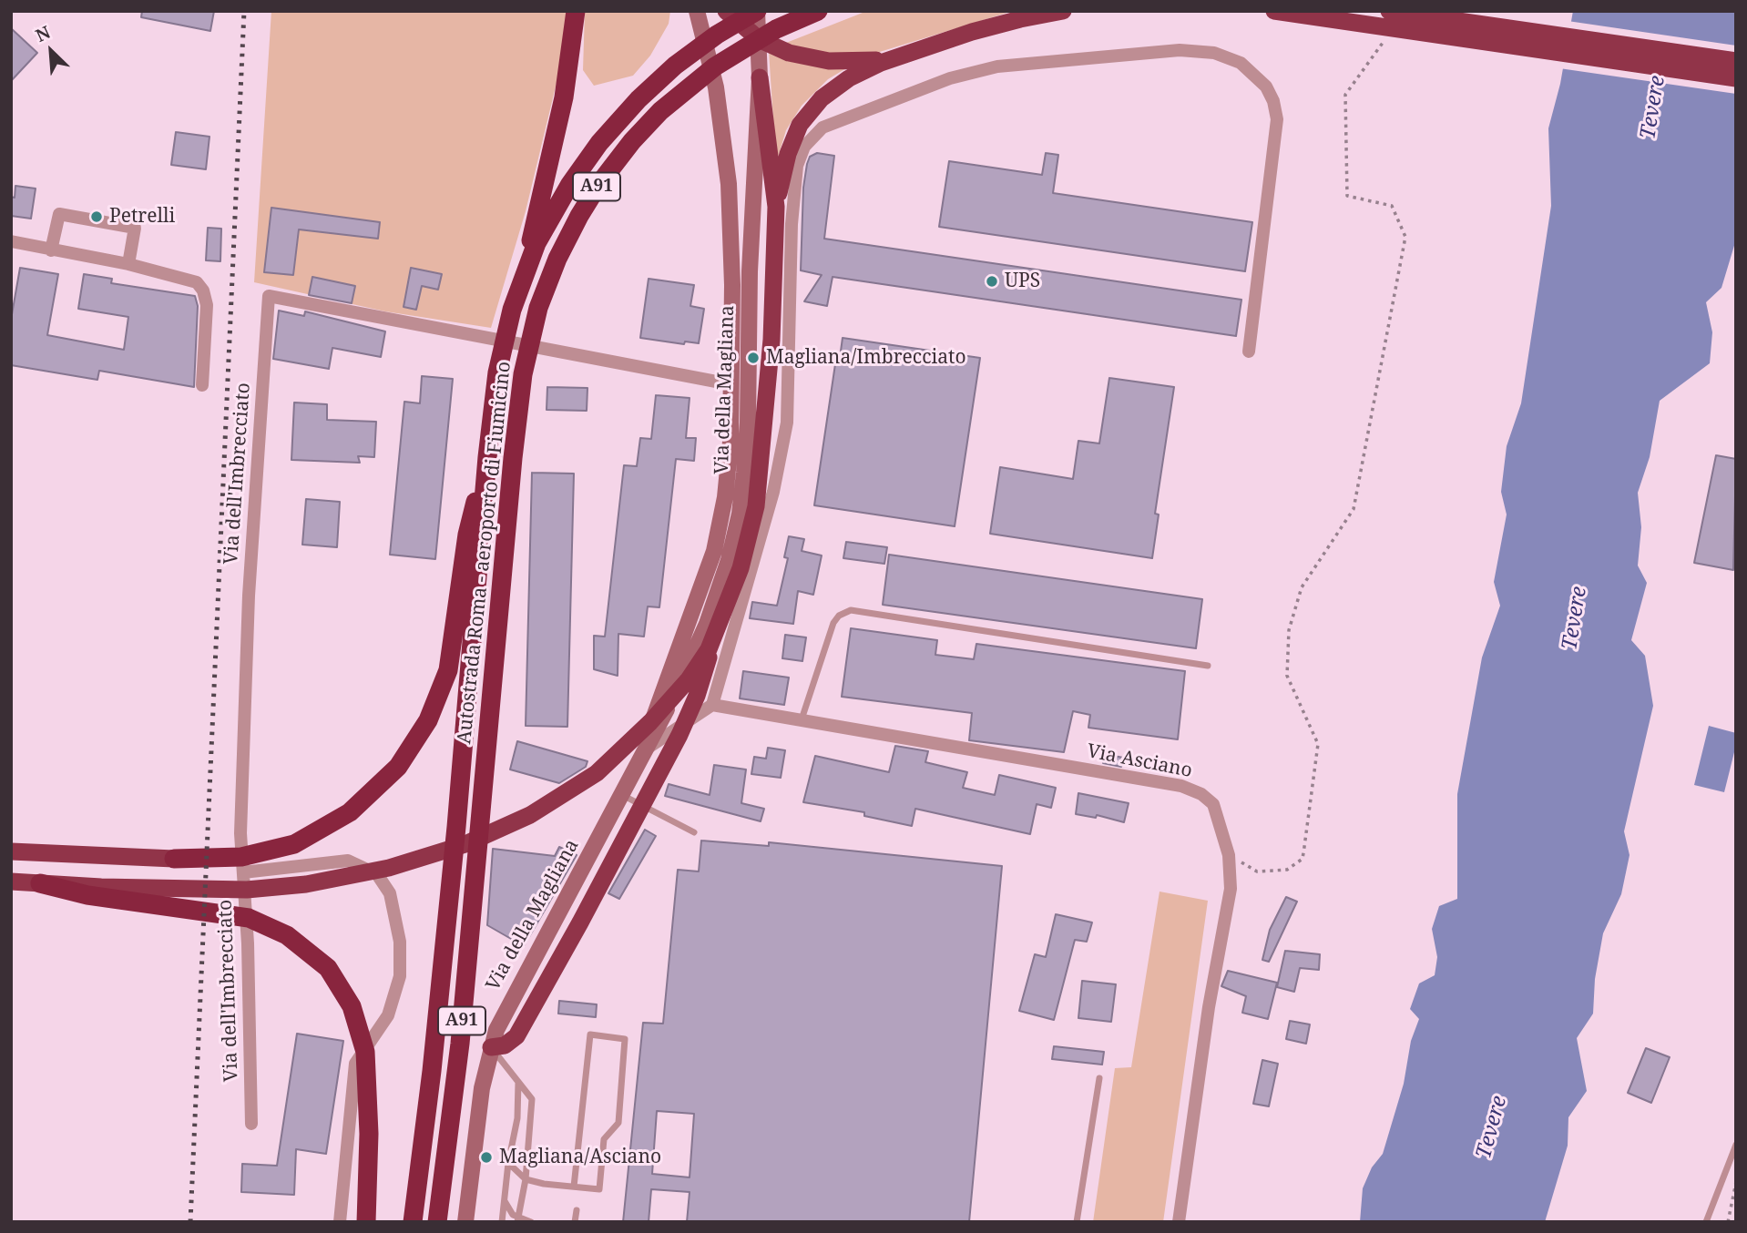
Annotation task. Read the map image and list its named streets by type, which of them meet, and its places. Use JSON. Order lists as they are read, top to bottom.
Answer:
{
  "streets": {
    "highway": ["A91", "Autostrada Roma - aeroporto di Fiumicino"],
    "main road": ["Via della Magliana"],
    "street": ["Via dell'Imbrecciato", "Via Asciano"]
  },
  "crossings": [
    ["Via della Magliana", "Via dell'Imbrecciato"],
    ["Via della Magliana", "Autostrada Roma - aeroporto di Fiumicino"],
    ["Via della Magliana", "Via Asciano"]
  ],
  "water": ["Tevere"],
  "places": [
    "Petrelli",
    "UPS",
    "Magliana/Imbrecciato",
    "Magliana/Asciano"
  ],
  "north": "top left"
}
